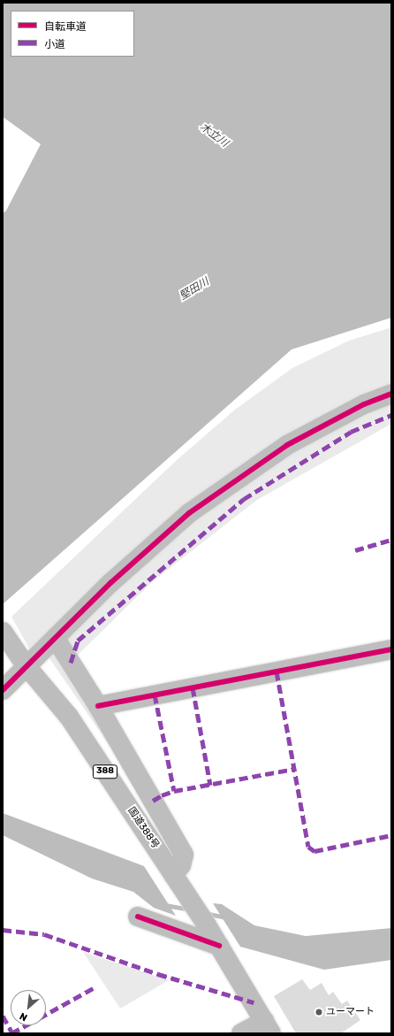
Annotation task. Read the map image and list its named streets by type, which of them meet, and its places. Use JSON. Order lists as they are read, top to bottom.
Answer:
{
  "streets": {
    "highway": ["388", "国道388号"]
  },
  "water": ["木立川", "堅田川"],
  "places": ["ユーマート"],
  "legend": ["自転車道", "小道"],
  "north": "bottom left"
}
